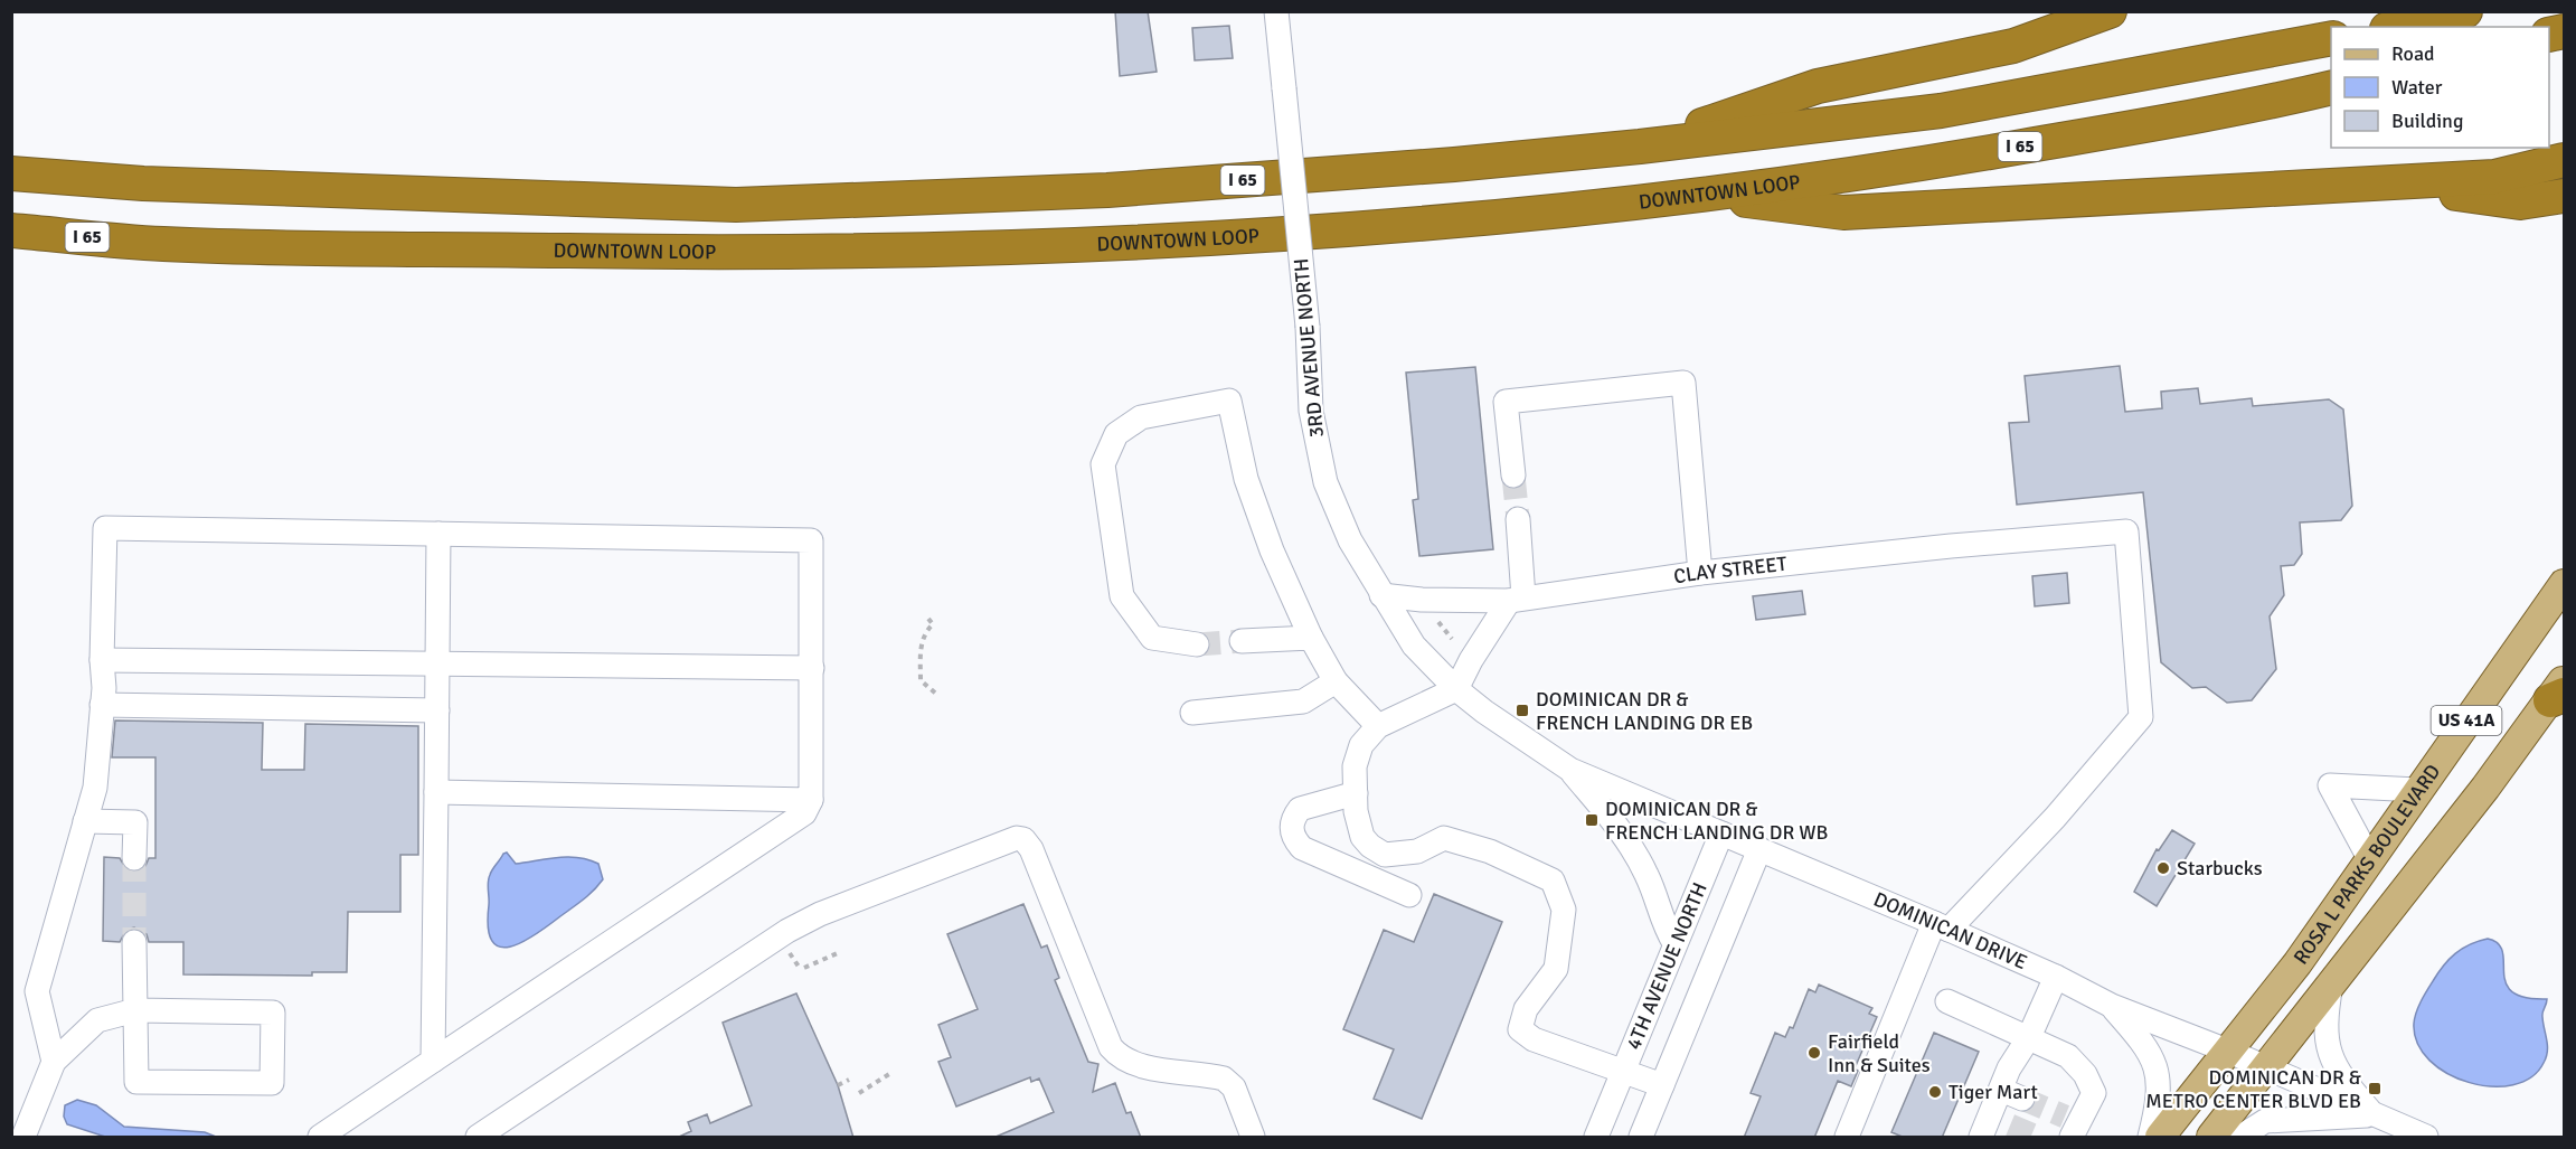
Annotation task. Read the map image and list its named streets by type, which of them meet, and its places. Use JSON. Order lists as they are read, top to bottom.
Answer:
{
  "streets": {
    "highway": ["I 65", "DOWNTOWN LOOP"],
    "main road": ["US 41A", "ROSA L PARKS BOULEVARD"],
    "street": [
      "3RD AVENUE NORTH",
      "CLAY STREET",
      "DOMINICAN DRIVE",
      "4TH AVENUE NORTH"
    ]
  },
  "crossings": [
    ["3RD AVENUE NORTH", "CLAY STREET"],
    ["3RD AVENUE NORTH", "DOMINICAN DRIVE"],
    ["CLAY STREET", "DOMINICAN DRIVE"],
    ["ROSA L PARKS BOULEVARD", "DOMINICAN DRIVE"],
    ["DOMINICAN DRIVE", "4TH AVENUE NORTH"]
  ],
  "places": {
    "transit": ["DOMINICAN DR & FRENCH LANDING DR EB", "DOMINICAN DR & FRENCH LANDING DR WB", "DOMINICAN DR & METRO CENTER BLVD EB"],
    "other": ["Starbucks", "Fairfield Inn & Suites", "Tiger Mart"]
  },
  "legend": ["Road", "Water", "Building"]
}
